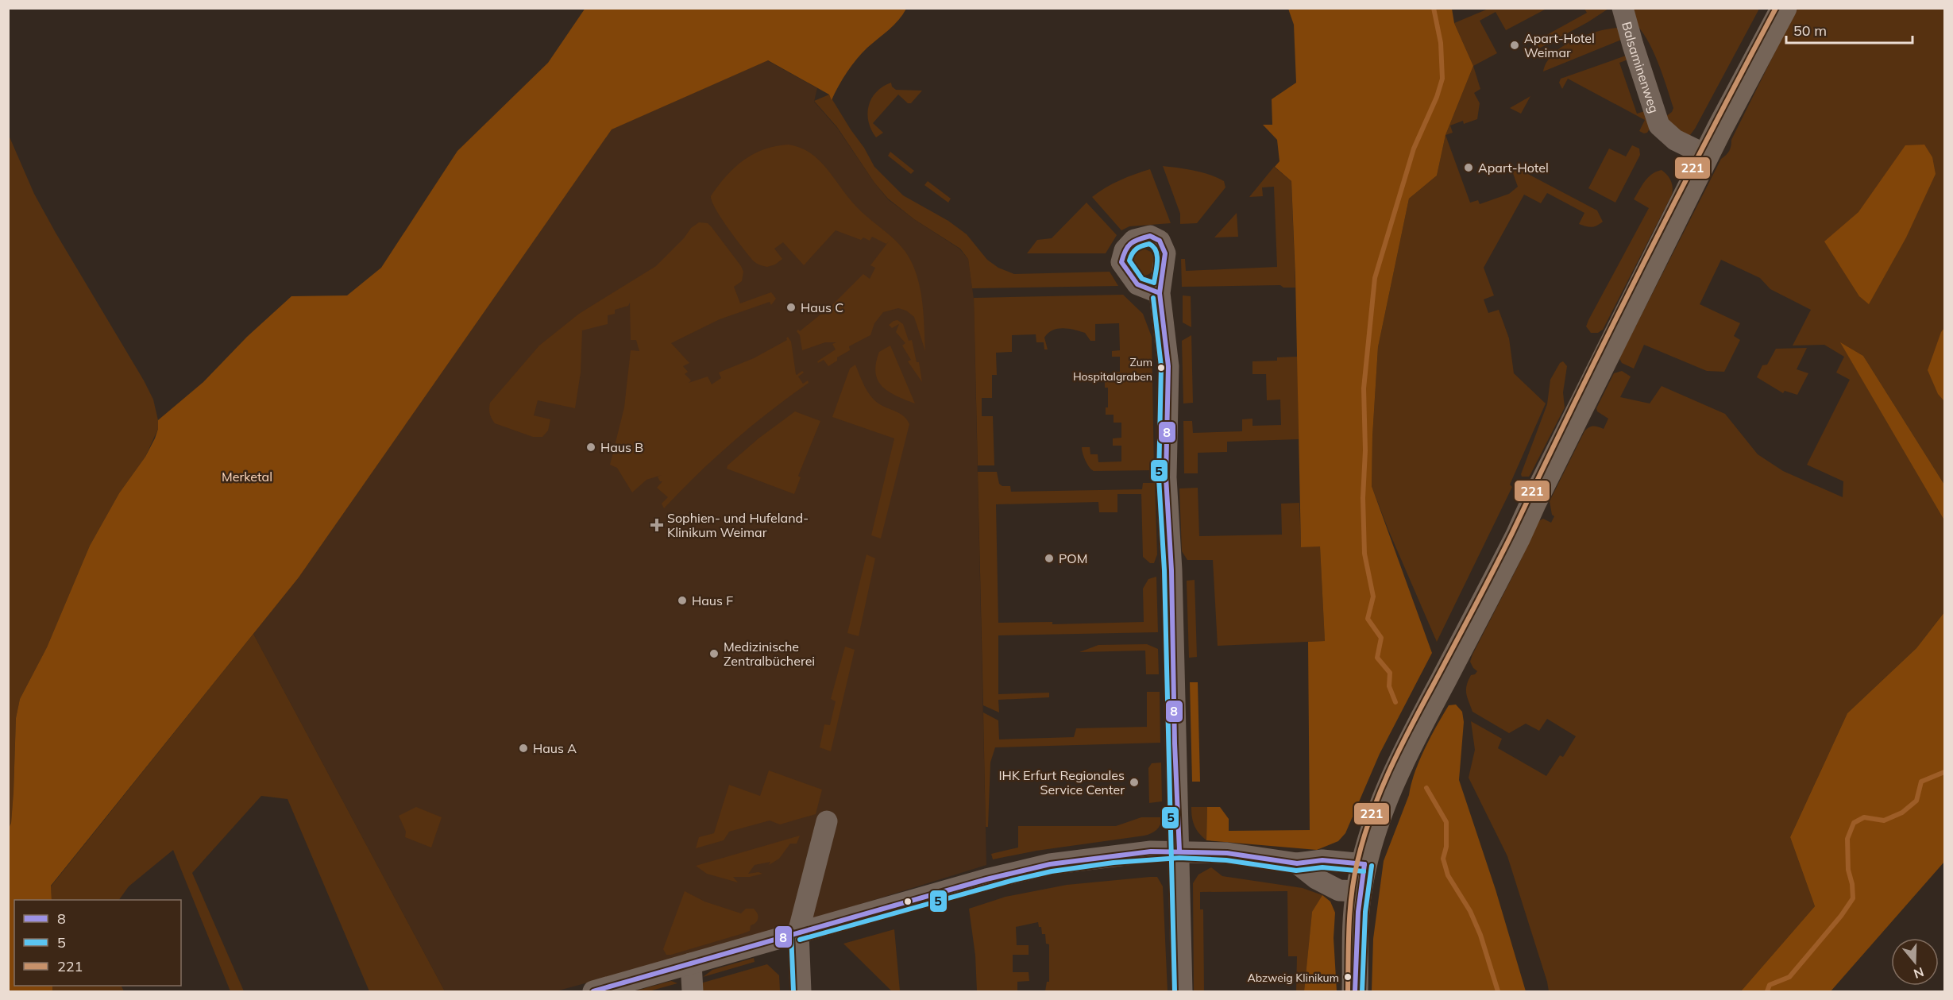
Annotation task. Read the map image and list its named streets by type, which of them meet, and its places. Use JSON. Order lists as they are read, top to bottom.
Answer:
{
  "streets": {
    "street": ["Balsaminenweg"]
  },
  "parks": ["Merketal"],
  "places": {
    "other": [
      "Apart-Hotel Weimar",
      "Apart-Hotel",
      "Haus C",
      "Zum Hospitalgraben",
      "Haus B",
      "POM",
      "Haus F",
      "Medizinische Zentralbücherei",
      "Haus A",
      "IHK Erfurt Regionales Service Center",
      "Abzweig Klinikum"
    ],
    "health": ["Sophien- und Hufeland- Klinikum Weimar"]
  },
  "lines": ["transit line 221", "transit line 8", "transit line 5"],
  "legend": ["8", "5", "221"],
  "scale_bar": "50 m",
  "north": "bottom"
}
